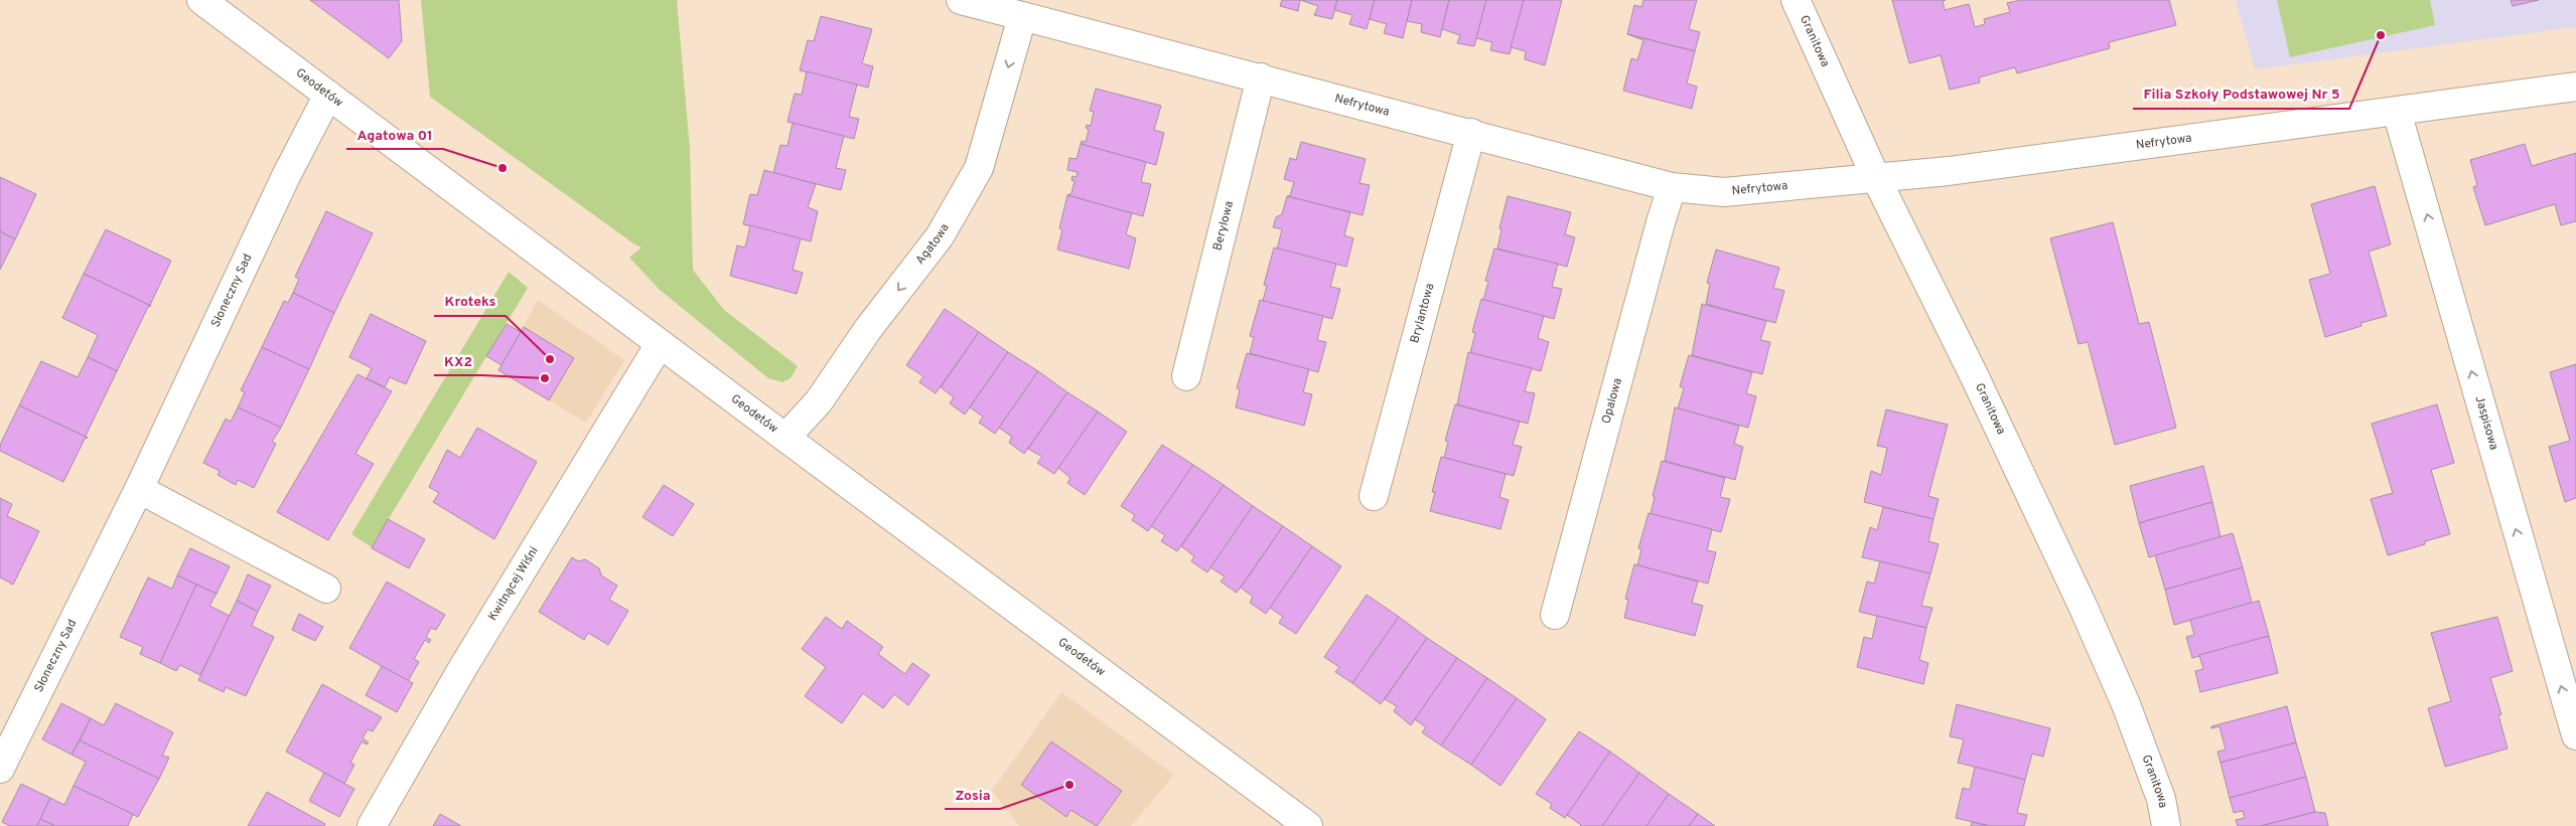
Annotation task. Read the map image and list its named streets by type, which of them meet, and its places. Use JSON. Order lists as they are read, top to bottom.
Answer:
{
  "streets": {
    "street": [
      "Granitowa",
      "Geodetów",
      "Nefrytowa",
      "Berylowa",
      "Agatowa",
      "Słoneczny Sad",
      "Brylantowa",
      "Opalowa",
      "Jaspisowa",
      "Kwitnącej Wiśni"
    ]
  },
  "crossings": [
    ["Granitowa", "Nefrytowa"],
    ["Geodetów", "Agatowa"],
    ["Geodetów", "Słoneczny Sad"],
    ["Geodetów", "Kwitnącej Wiśni"],
    ["Nefrytowa", "Berylowa"],
    ["Nefrytowa", "Agatowa"],
    ["Nefrytowa", "Brylantowa"],
    ["Nefrytowa", "Opalowa"],
    ["Nefrytowa", "Jaspisowa"]
  ],
  "one_way": ["Agatowa", "Jaspisowa"],
  "places": [
    "Filia Szkoły Podstawowej Nr 5",
    "Agatowa 01",
    "Kroteks",
    "KX2",
    "Zosia"
  ]
}
